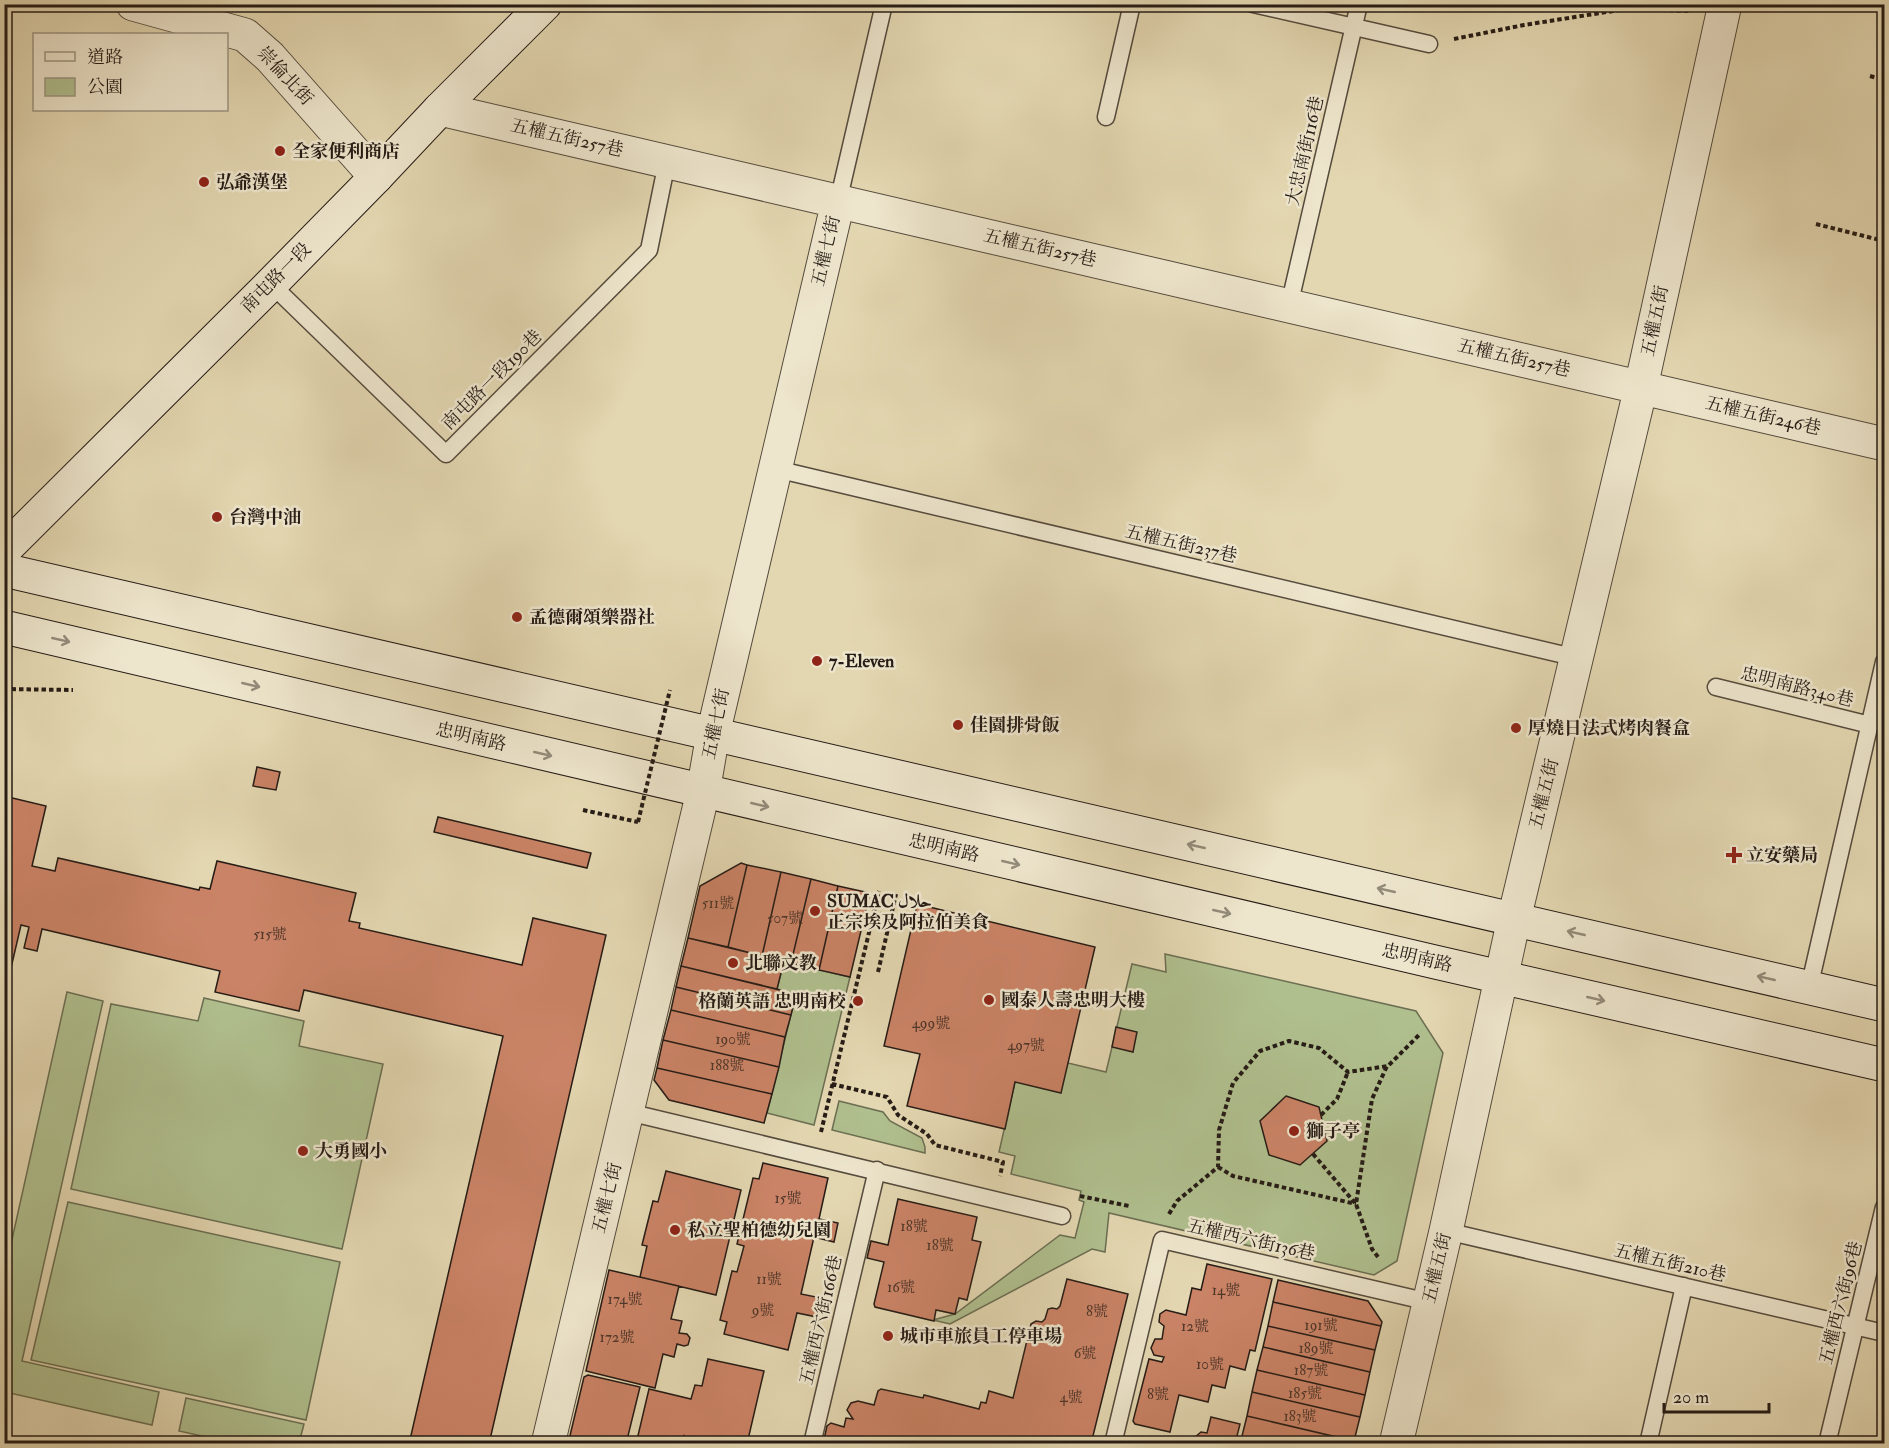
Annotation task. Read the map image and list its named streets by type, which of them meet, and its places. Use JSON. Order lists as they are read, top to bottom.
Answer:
{
  "streets": {
    "main road": [
      "崇倫北街",
      "五權五街257巷",
      "五權七街",
      "南屯路一段",
      "五權五街",
      "五權五街246巷",
      "忠明南路"
    ],
    "lane": [
      "大忠南街116巷",
      "南屯路一段190巷",
      "五權五街237巷",
      "忠明南路340巷",
      "五權西六街136巷",
      "五權五街210巷",
      "五權西六街96巷",
      "五權西六街166巷"
    ]
  },
  "crossings": [
    ["崇倫北街", "南屯路一段"],
    ["五權五街257巷", "大忠南街116巷"],
    ["五權五街257巷", "五權七街"],
    ["五權五街257巷", "南屯路一段"],
    ["五權五街257巷", "五權五街"],
    ["五權五街257巷", "南屯路一段190巷"],
    ["五權五街257巷", "五權五街246巷"],
    ["五權七街", "五權五街237巷"],
    ["五權七街", "忠明南路"],
    ["南屯路一段", "南屯路一段190巷"],
    ["五權五街", "五權五街246巷"],
    ["五權五街", "五權五街237巷"],
    ["五權五街", "忠明南路"],
    ["五權五街", "五權西六街136巷"],
    ["五權五街", "五權五街210巷"],
    ["五權五街210巷", "五權西六街96巷"]
  ],
  "places": {
    "other": [
      "全家便利商店",
      "弘爺漢堡",
      "台灣中油",
      "孟德爾頌樂器社",
      "7-Eleven",
      "佳園排骨飯",
      "厚燒日法式烤肉餐盒",
      "SUMAC حلال 正宗埃及阿拉伯美食",
      "北聯文教",
      "國泰人壽忠明大樓",
      "格蘭英語 忠明南校",
      "獅子亭",
      "大勇國小",
      "私立聖柏德幼兒園",
      "城市車旅員工停車場"
    ],
    "health": ["立安藥局"]
  },
  "house_numbers": [
    "511號",
    "507號",
    "515號",
    "499號",
    "190號",
    "497號",
    "188號",
    "15號",
    "18號",
    "18號",
    "11號",
    "16號",
    "14號",
    "174號",
    "9號",
    "8號",
    "191號",
    "12號",
    "172號",
    "189號",
    "6號",
    "10號",
    "187號",
    "185號",
    "8號",
    "4號",
    "183號"
  ],
  "legend": ["道路", "公園"],
  "scale_bar": "20 m"
}
